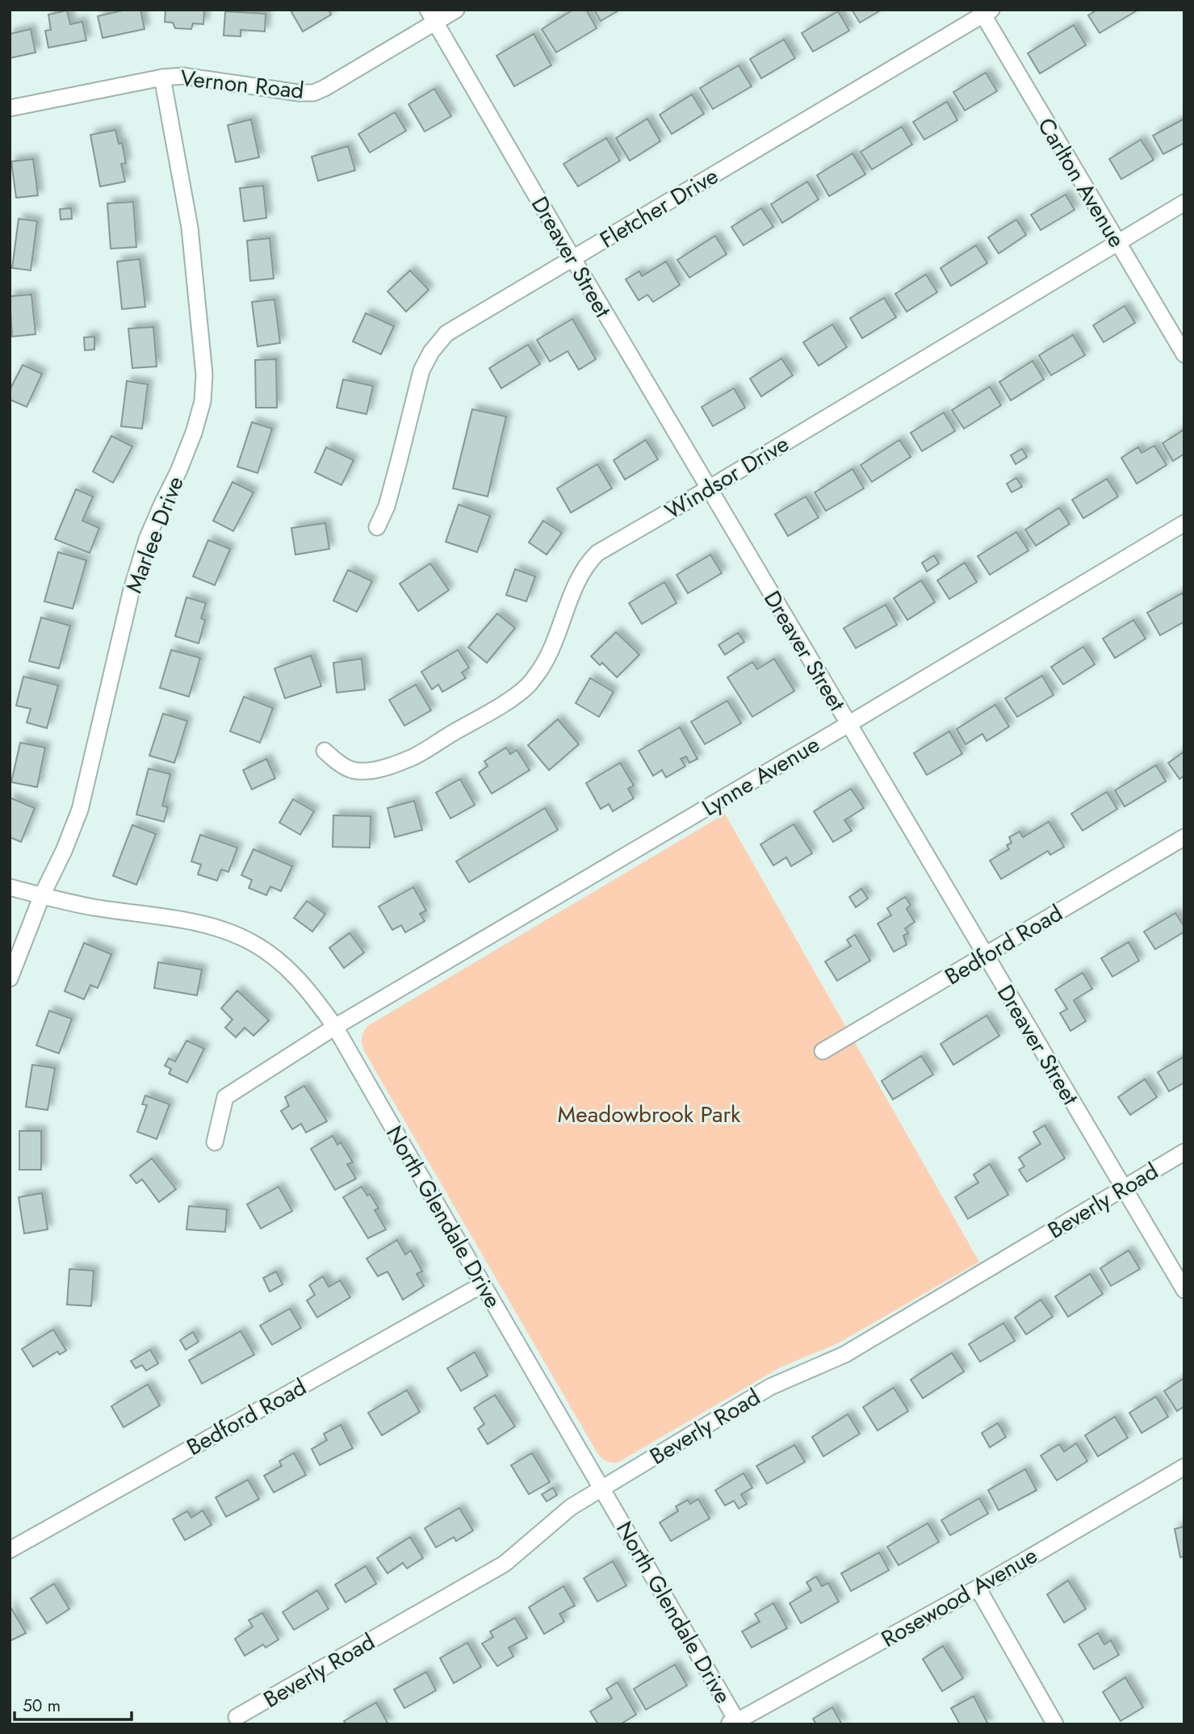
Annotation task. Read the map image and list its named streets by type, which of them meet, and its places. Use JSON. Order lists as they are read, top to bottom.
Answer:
{
  "streets": {
    "street": [
      "Vernon Road",
      "Carlton Avenue",
      "Fletcher Drive",
      "Dreaver Street",
      "Windsor Drive",
      "Marlee Drive",
      "Lynne Avenue",
      "Bedford Road",
      "Beverly Road",
      "North Glendale Drive",
      "Rosewood Avenue"
    ]
  },
  "crossings": [
    ["Vernon Road", "Dreaver Street"],
    ["Vernon Road", "Marlee Drive"],
    ["Carlton Avenue", "Fletcher Drive"],
    ["Carlton Avenue", "Windsor Drive"],
    ["Fletcher Drive", "Dreaver Street"],
    ["Dreaver Street", "Windsor Drive"],
    ["Dreaver Street", "Lynne Avenue"],
    ["Dreaver Street", "Bedford Road"],
    ["Dreaver Street", "Beverly Road"],
    ["Marlee Drive", "North Glendale Drive"],
    ["Lynne Avenue", "North Glendale Drive"],
    ["Bedford Road", "North Glendale Drive"],
    ["Beverly Road", "North Glendale Drive"],
    ["North Glendale Drive", "Rosewood Avenue"]
  ],
  "parks": ["Meadowbrook Park"],
  "scale_bar": "50 m"
}
